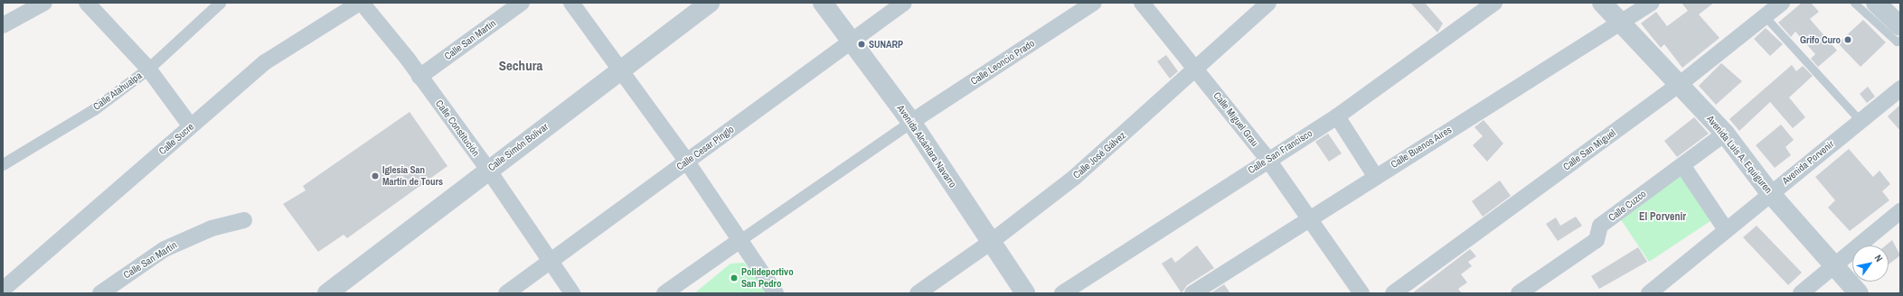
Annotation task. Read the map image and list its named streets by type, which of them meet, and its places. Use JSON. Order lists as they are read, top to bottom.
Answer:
{
  "streets": {
    "street": [
      "Calle San Martin",
      "Calle Leoncio Prado",
      "Calle Atahualpa",
      "Calle Miguel Grau",
      "Calle Constitución",
      "Calle Sucre",
      "Avenida Alcántara Navarro",
      "Calle Simón Bolivar",
      "Calle Buenos Aires",
      "Calle Cesar Pinglo",
      "Calle San Miguel",
      "Calle San Francisco",
      "Avenida Luis A. Equiguren",
      "Calle José Gálvez",
      "Avenida Porvenir",
      "Calle Cuzco"
    ]
  },
  "crossings": [
    ["Calle San Martin", "Calle Constitución"],
    ["Calle Leoncio Prado", "Avenida Alcántara Navarro"],
    ["Calle Miguel Grau", "Calle Buenos Aires"],
    ["Calle Miguel Grau", "Calle San Francisco"],
    ["Calle Miguel Grau", "Calle José Gálvez"],
    ["Calle Constitución", "Calle Sucre"],
    ["Calle Constitución", "Calle Simón Bolivar"],
    ["Calle Constitución", "Calle Cesar Pinglo"],
    ["Avenida Alcántara Navarro", "Calle Cesar Pinglo"],
    ["Avenida Alcántara Navarro", "Calle José Gálvez"],
    ["Calle Buenos Aires", "Avenida Luis A. Equiguren"],
    ["Calle San Miguel", "Avenida Luis A. Equiguren"],
    ["Avenida Luis A. Equiguren", "Avenida Porvenir"],
    ["Avenida Luis A. Equiguren", "Calle Cuzco"]
  ],
  "districts": ["Sechura", "El Porvenir"],
  "places": [
    "Grifo Curo",
    "SUNARP",
    "Iglesia San Martín de Tours",
    "Polideportivo San Pedro"
  ],
  "north": "top right"
}
